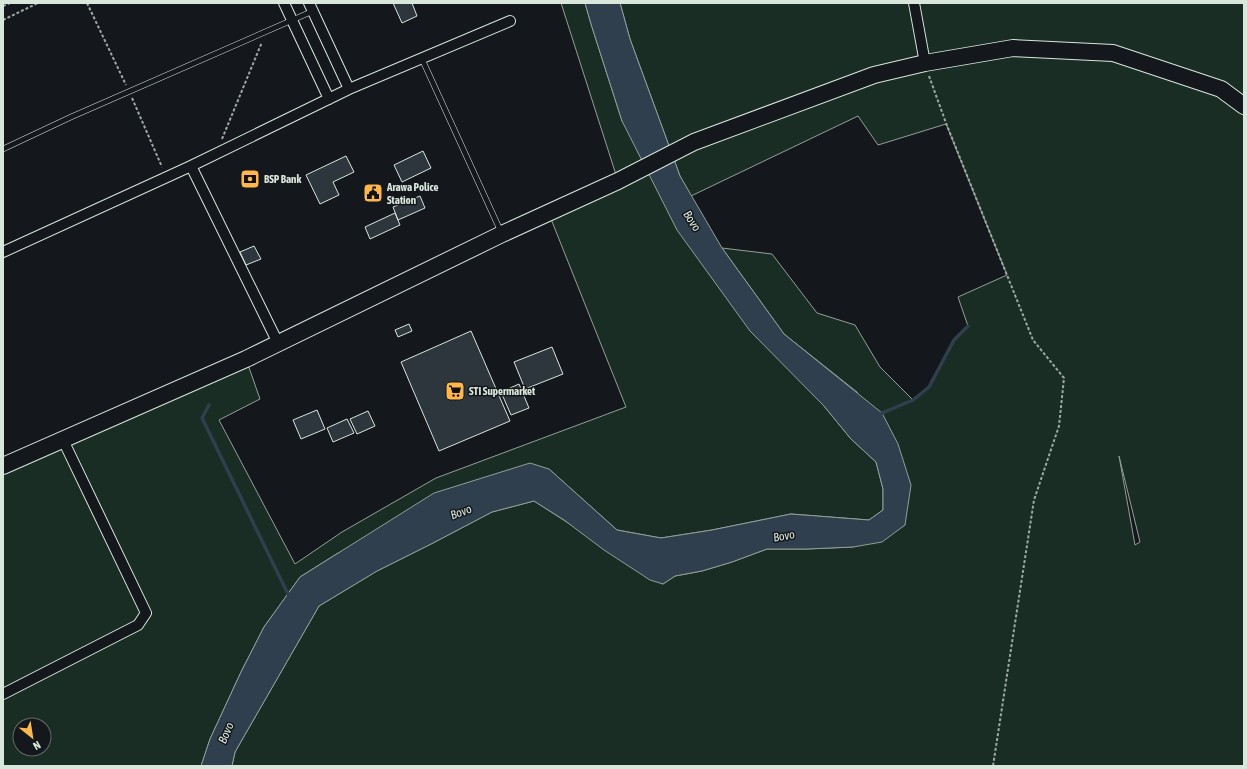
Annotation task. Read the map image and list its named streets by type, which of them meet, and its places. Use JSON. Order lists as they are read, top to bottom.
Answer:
{
  "water": ["Bovo"],
  "places": {
    "bank": ["BSP Bank"],
    "public building": ["Arawa Police Station"],
    "supermarket": ["STI Supermarket"]
  },
  "north": "bottom right"
}
